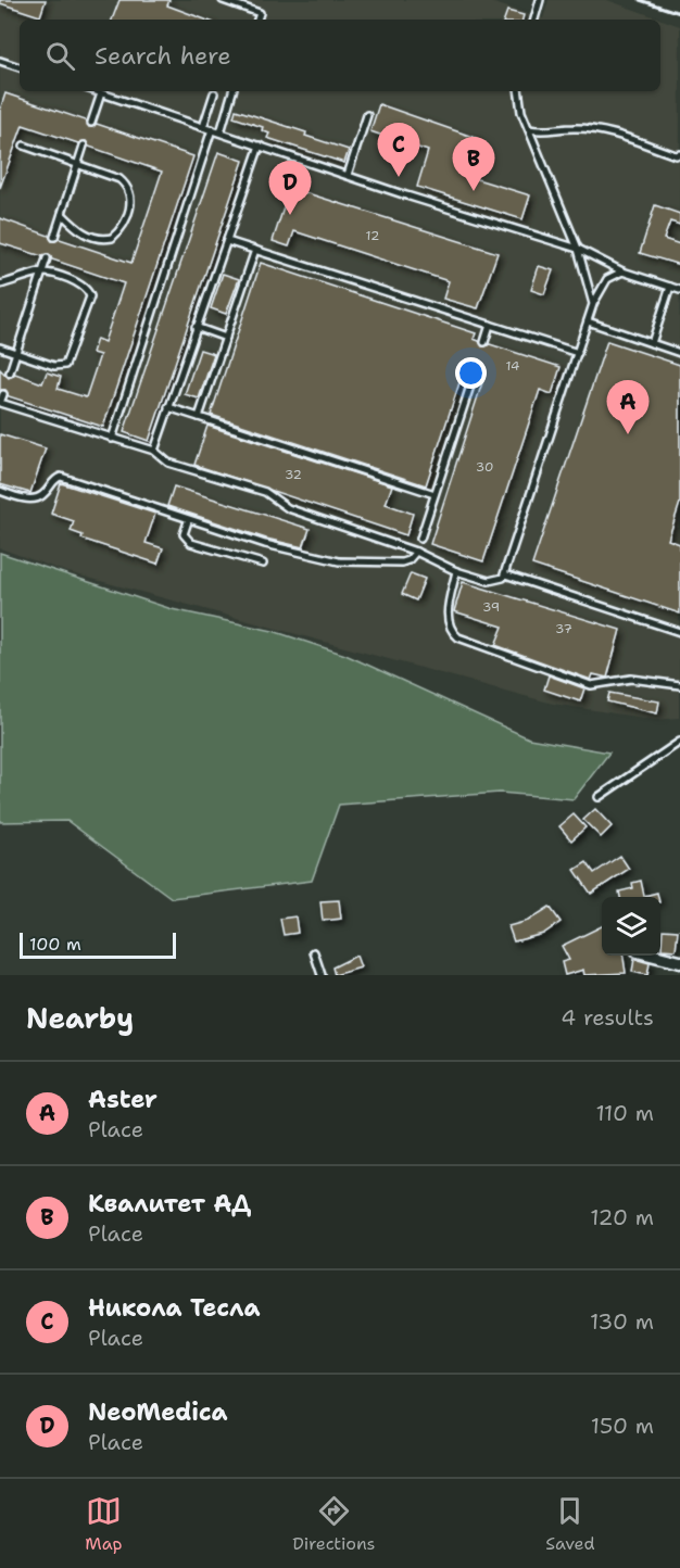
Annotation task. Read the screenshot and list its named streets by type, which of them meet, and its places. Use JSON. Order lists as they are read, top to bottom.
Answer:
{
  "house_numbers": [
    "12",
    "14",
    "30",
    "32",
    "39",
    "37"
  ],
  "scale_bar": "100 m",
  "page": {
    "search": "Search here",
    "pins": [
      "C",
      "B",
      "D",
      "A"
    ],
    "scale": "100 m",
    "heading": ["Nearby", "4 results"],
    "list": [
      {
        "mark": "A",
        "name": "Aster",
        "note": "Place",
        "value": "110 m"
      },
      {
        "mark": "B",
        "name": "Квалитет АД",
        "note": "Place",
        "value": "120 m"
      },
      {
        "mark": "C",
        "name": "Никола Тесла",
        "note": "Place",
        "value": "130 m"
      },
      {
        "mark": "D",
        "name": "NeoMedica",
        "note": "Place",
        "value": "150 m"
      }
    ],
    "nav": ["Map", "Directions", "Saved"]
  }
}
